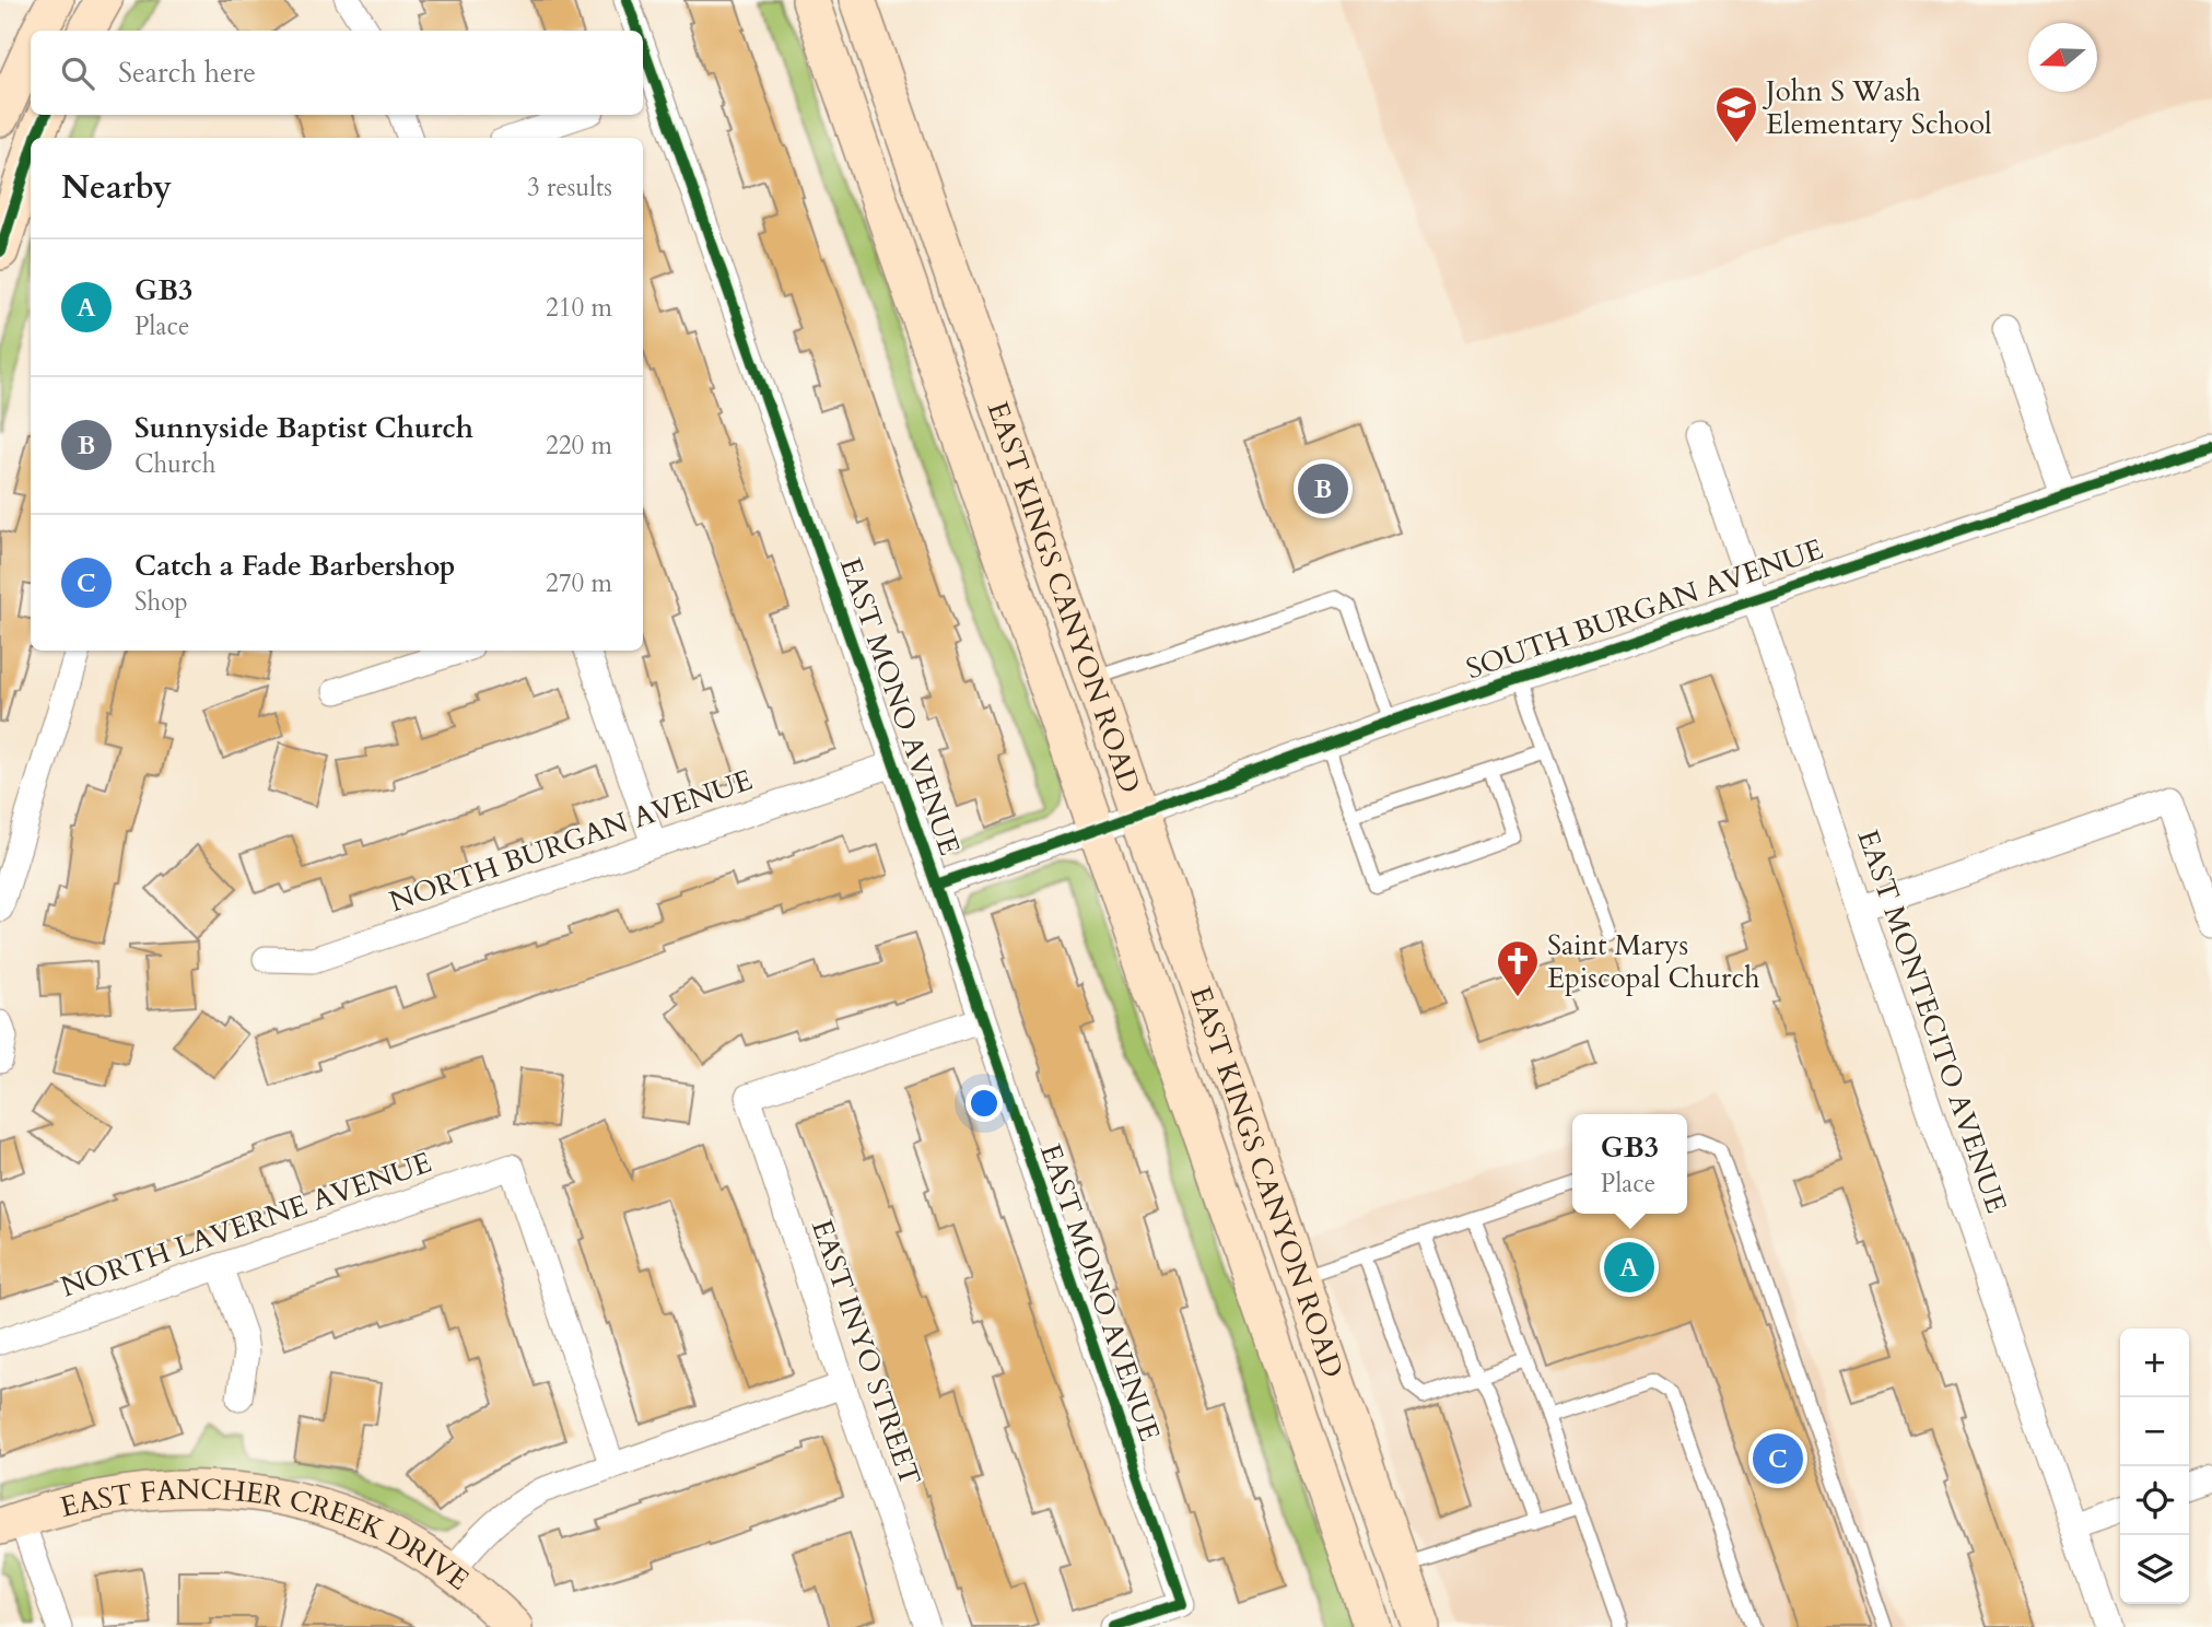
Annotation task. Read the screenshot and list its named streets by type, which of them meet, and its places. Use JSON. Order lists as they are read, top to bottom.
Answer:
{
  "streets": {
    "main road": ["EAST KINGS CANYON ROAD", "EAST FANCHER CREEK DRIVE"],
    "street": [
      "SOUTH BURGAN AVENUE",
      "EAST MONO AVENUE",
      "NORTH BURGAN AVENUE",
      "EAST MONTECITO AVENUE",
      "NORTH LAVERNE AVENUE",
      "EAST INYO STREET"
    ]
  },
  "crossings": [
    ["EAST KINGS CANYON ROAD", "SOUTH BURGAN AVENUE"],
    ["SOUTH BURGAN AVENUE", "EAST MONTECITO AVENUE"],
    ["EAST MONO AVENUE", "NORTH BURGAN AVENUE"],
    ["EAST MONO AVENUE", "EAST INYO STREET"]
  ],
  "places": {
    "school or university": ["John S Wash Elementary School"],
    "church": ["Saint Marys Episcopal Church"]
  },
  "north": "left",
  "page": {
    "search": "Search here",
    "heading": ["Nearby", "3 results"],
    "list": [
      {
        "mark": "A",
        "name": "GB3",
        "note": "Place",
        "value": "210 m"
      },
      {
        "mark": "B",
        "name": "Sunnyside Baptist Church",
        "note": "Church",
        "value": "220 m"
      },
      {
        "mark": "C",
        "name": "Catch a Fade Barbershop",
        "note": "Shop",
        "value": "270 m"
      }
    ],
    "pins": ["B", "A", "C"],
    "popup": ["GB3", "Place"],
    "map_buttons": ["+", "−"]
  }
}
